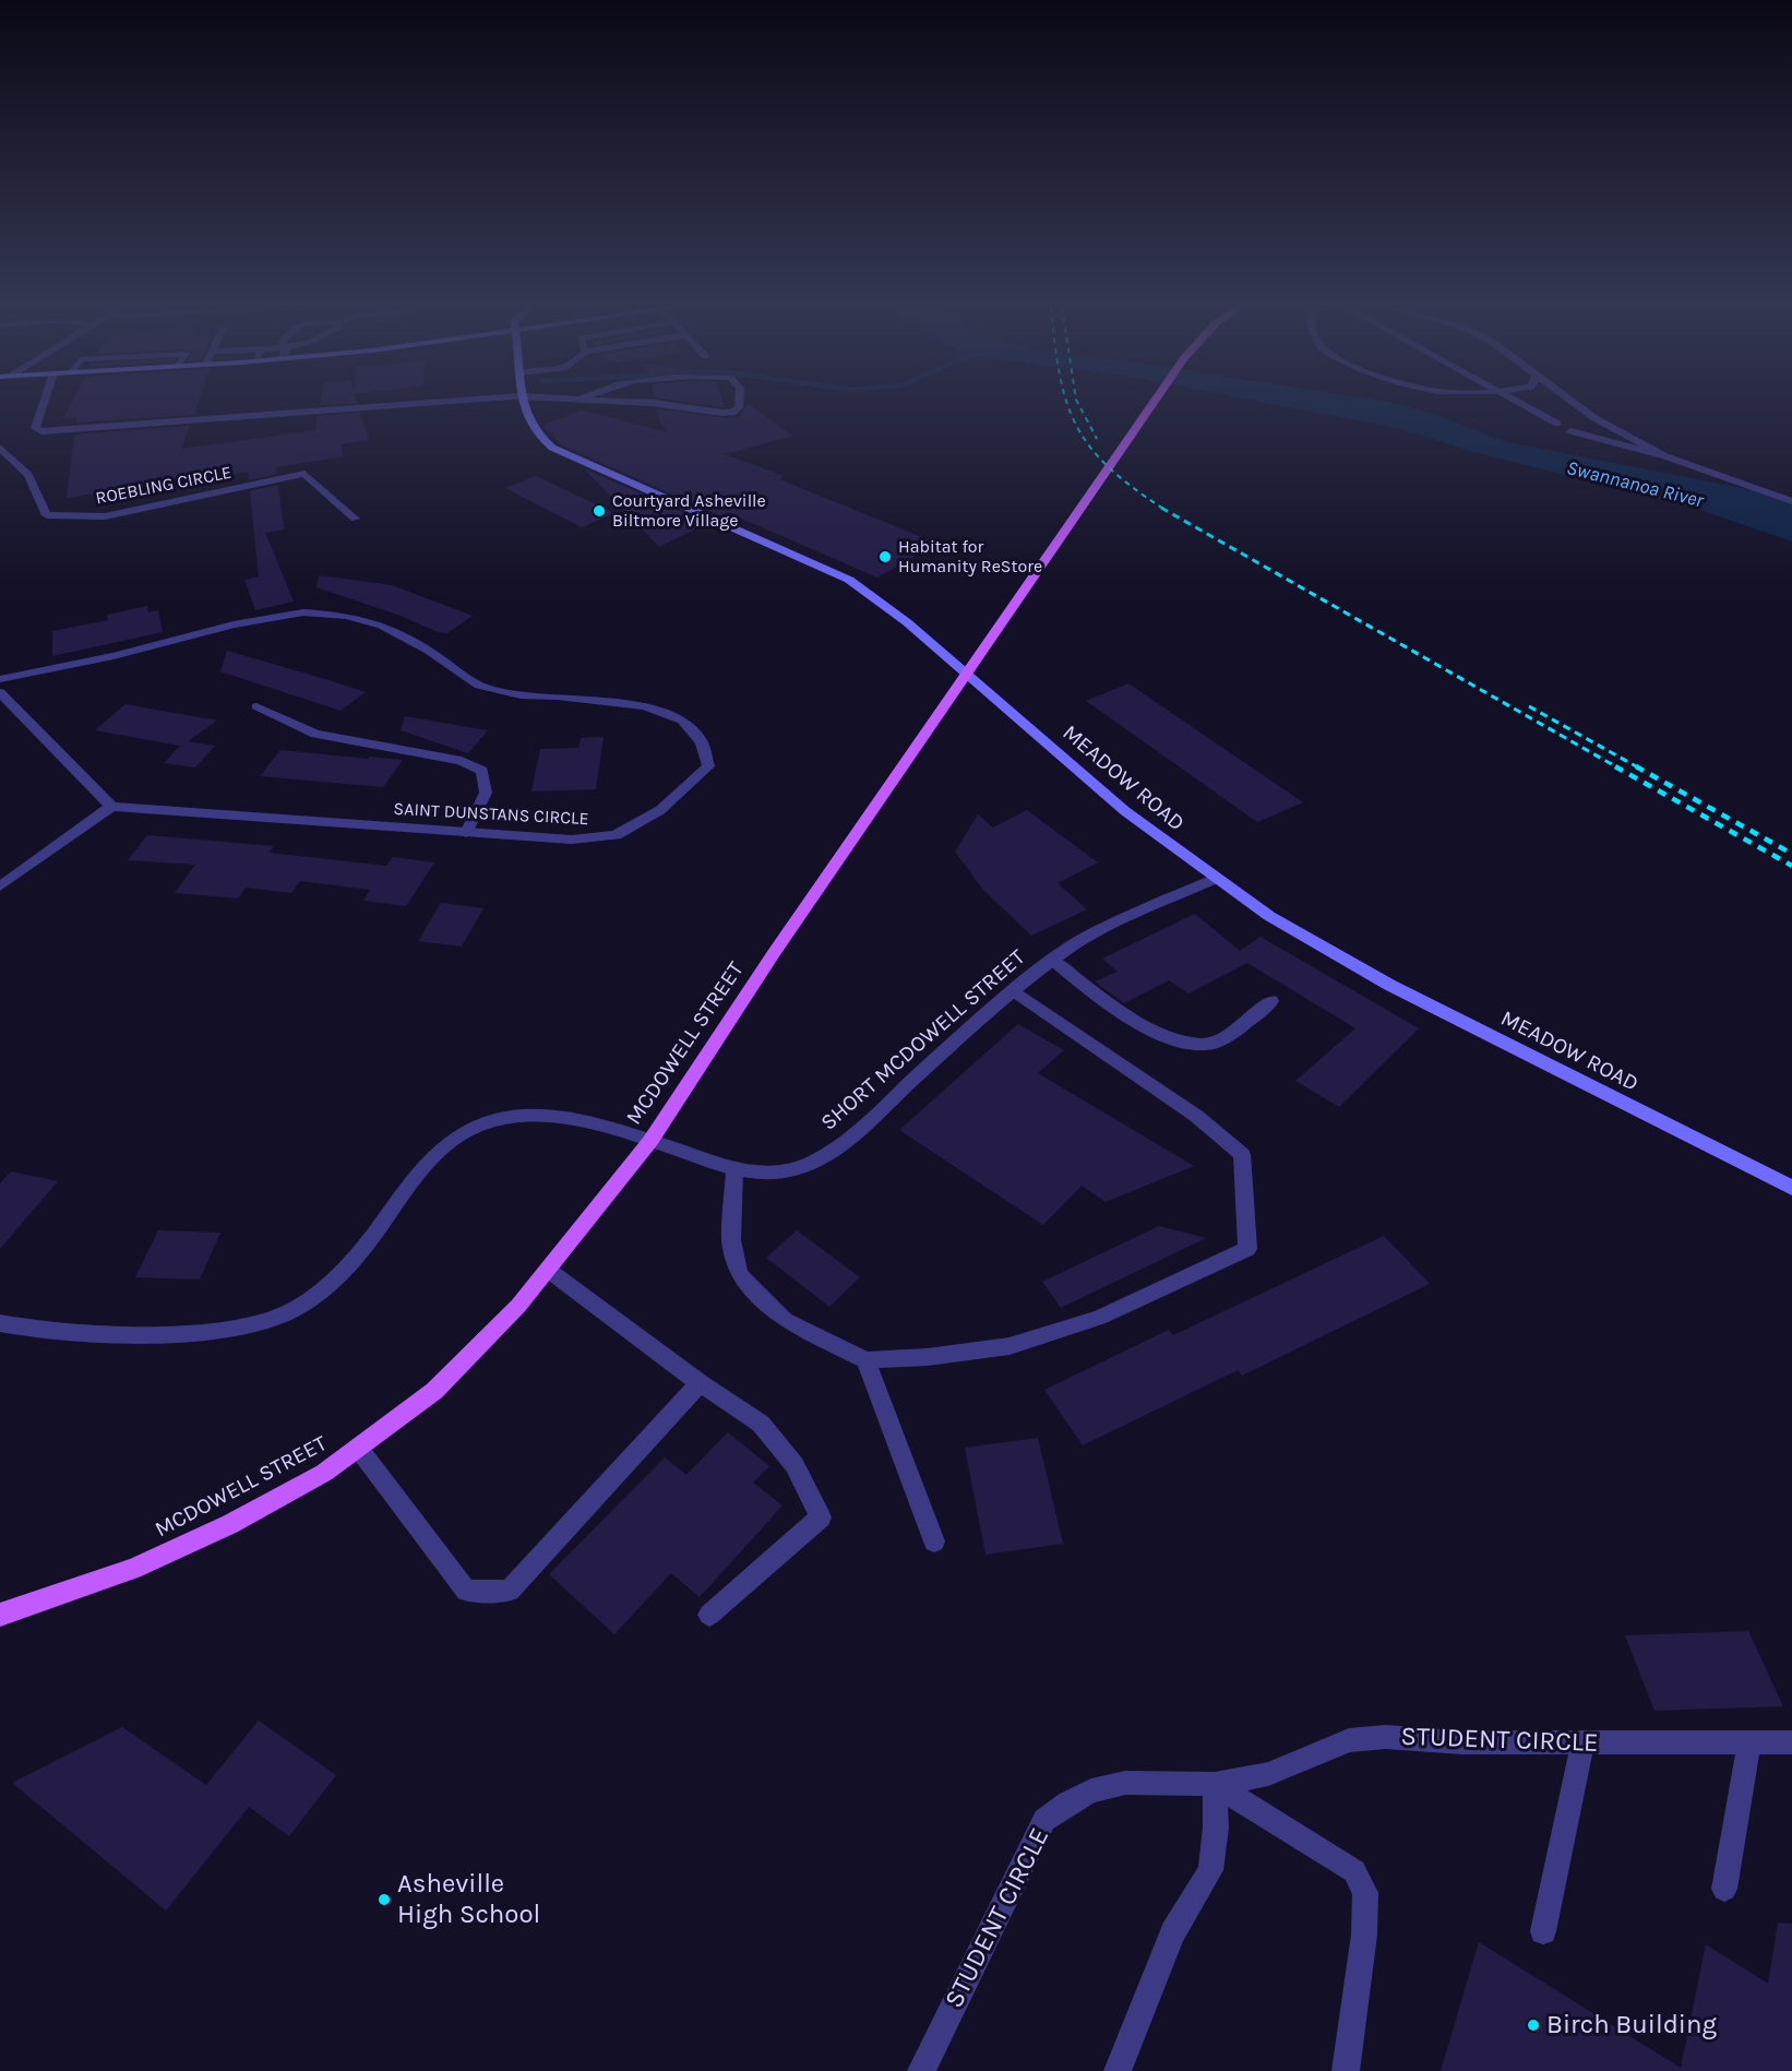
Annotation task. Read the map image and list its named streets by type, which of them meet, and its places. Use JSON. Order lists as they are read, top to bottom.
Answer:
{
  "streets": {
    "main road": ["MEADOW ROAD", "MCDOWELL STREET"],
    "street": [
      "ROEBLING CIRCLE",
      "SAINT DUNSTANS CIRCLE",
      "SHORT MCDOWELL STREET",
      "STUDENT CIRCLE"
    ]
  },
  "crossings": [
    ["MEADOW ROAD", "SHORT MCDOWELL STREET"],
    ["SHORT MCDOWELL STREET", "MCDOWELL STREET"]
  ],
  "water": ["Swannanoa River"],
  "places": [
    "Courtyard Asheville Biltmore Village",
    "Habitat for Humanity ReStore",
    "Asheville High School",
    "Birch Building"
  ]
}
